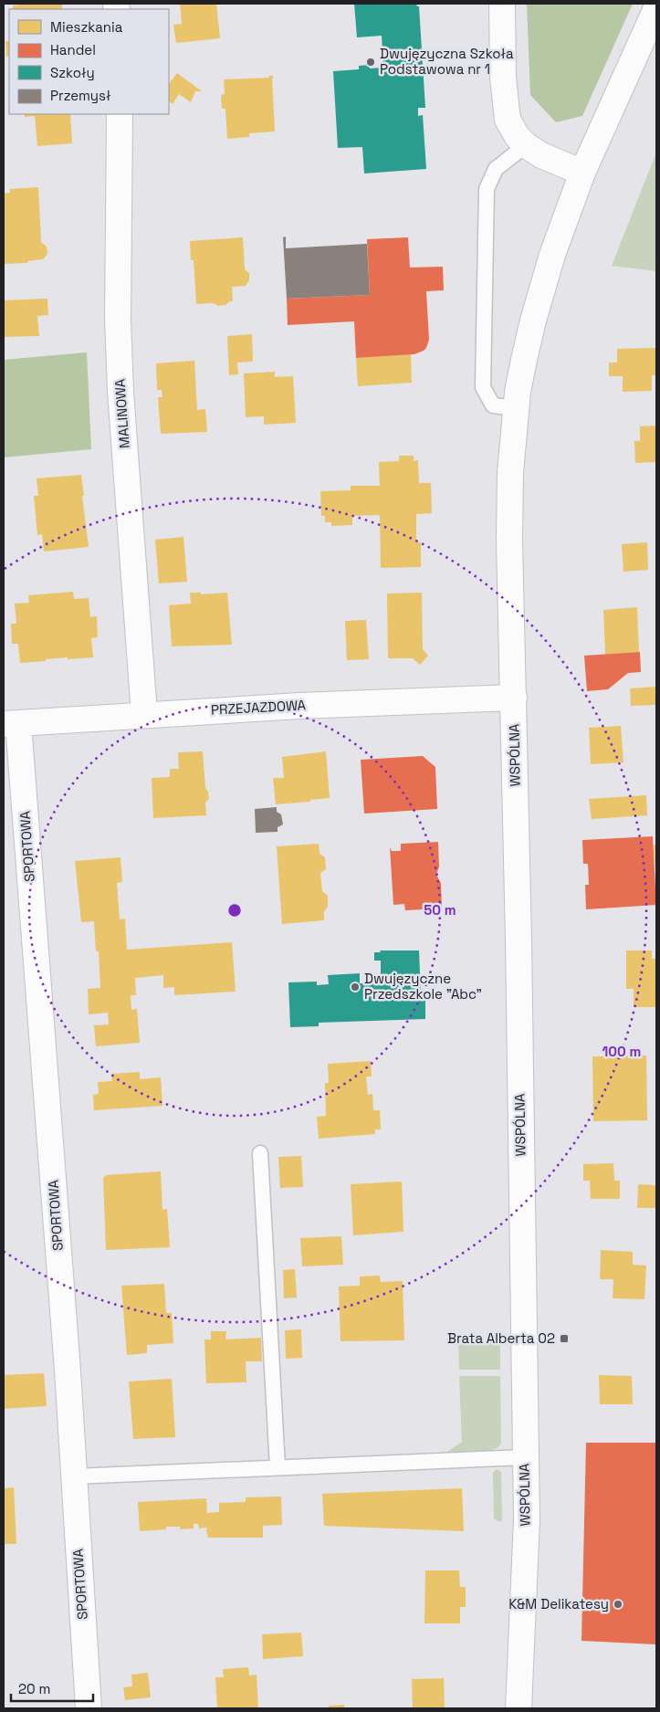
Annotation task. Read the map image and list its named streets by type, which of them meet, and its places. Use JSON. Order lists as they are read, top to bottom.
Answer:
{
  "streets": {
    "street": [
      "MALINOWA",
      "PRZEJAZDOWA",
      "WSPÓLNA",
      "SPORTOWA"
    ]
  },
  "crossings": [
    ["MALINOWA", "PRZEJAZDOWA"],
    ["PRZEJAZDOWA", "WSPÓLNA"],
    ["PRZEJAZDOWA", "SPORTOWA"]
  ],
  "places": {
    "other": ["Dwujęzyczna Szkoła Podstawowa nr 1", "Dwujęzyczne Przedszkole \"Abc\"", "K&M Delikatesy"],
    "transit": ["Brata Alberta 02"]
  },
  "legend": [
    "Mieszkania",
    "Handel",
    "Szkoły",
    "Przemysł"
  ],
  "scale_bar": "20 m",
  "rings": ["50 m", "100 m"]
}
